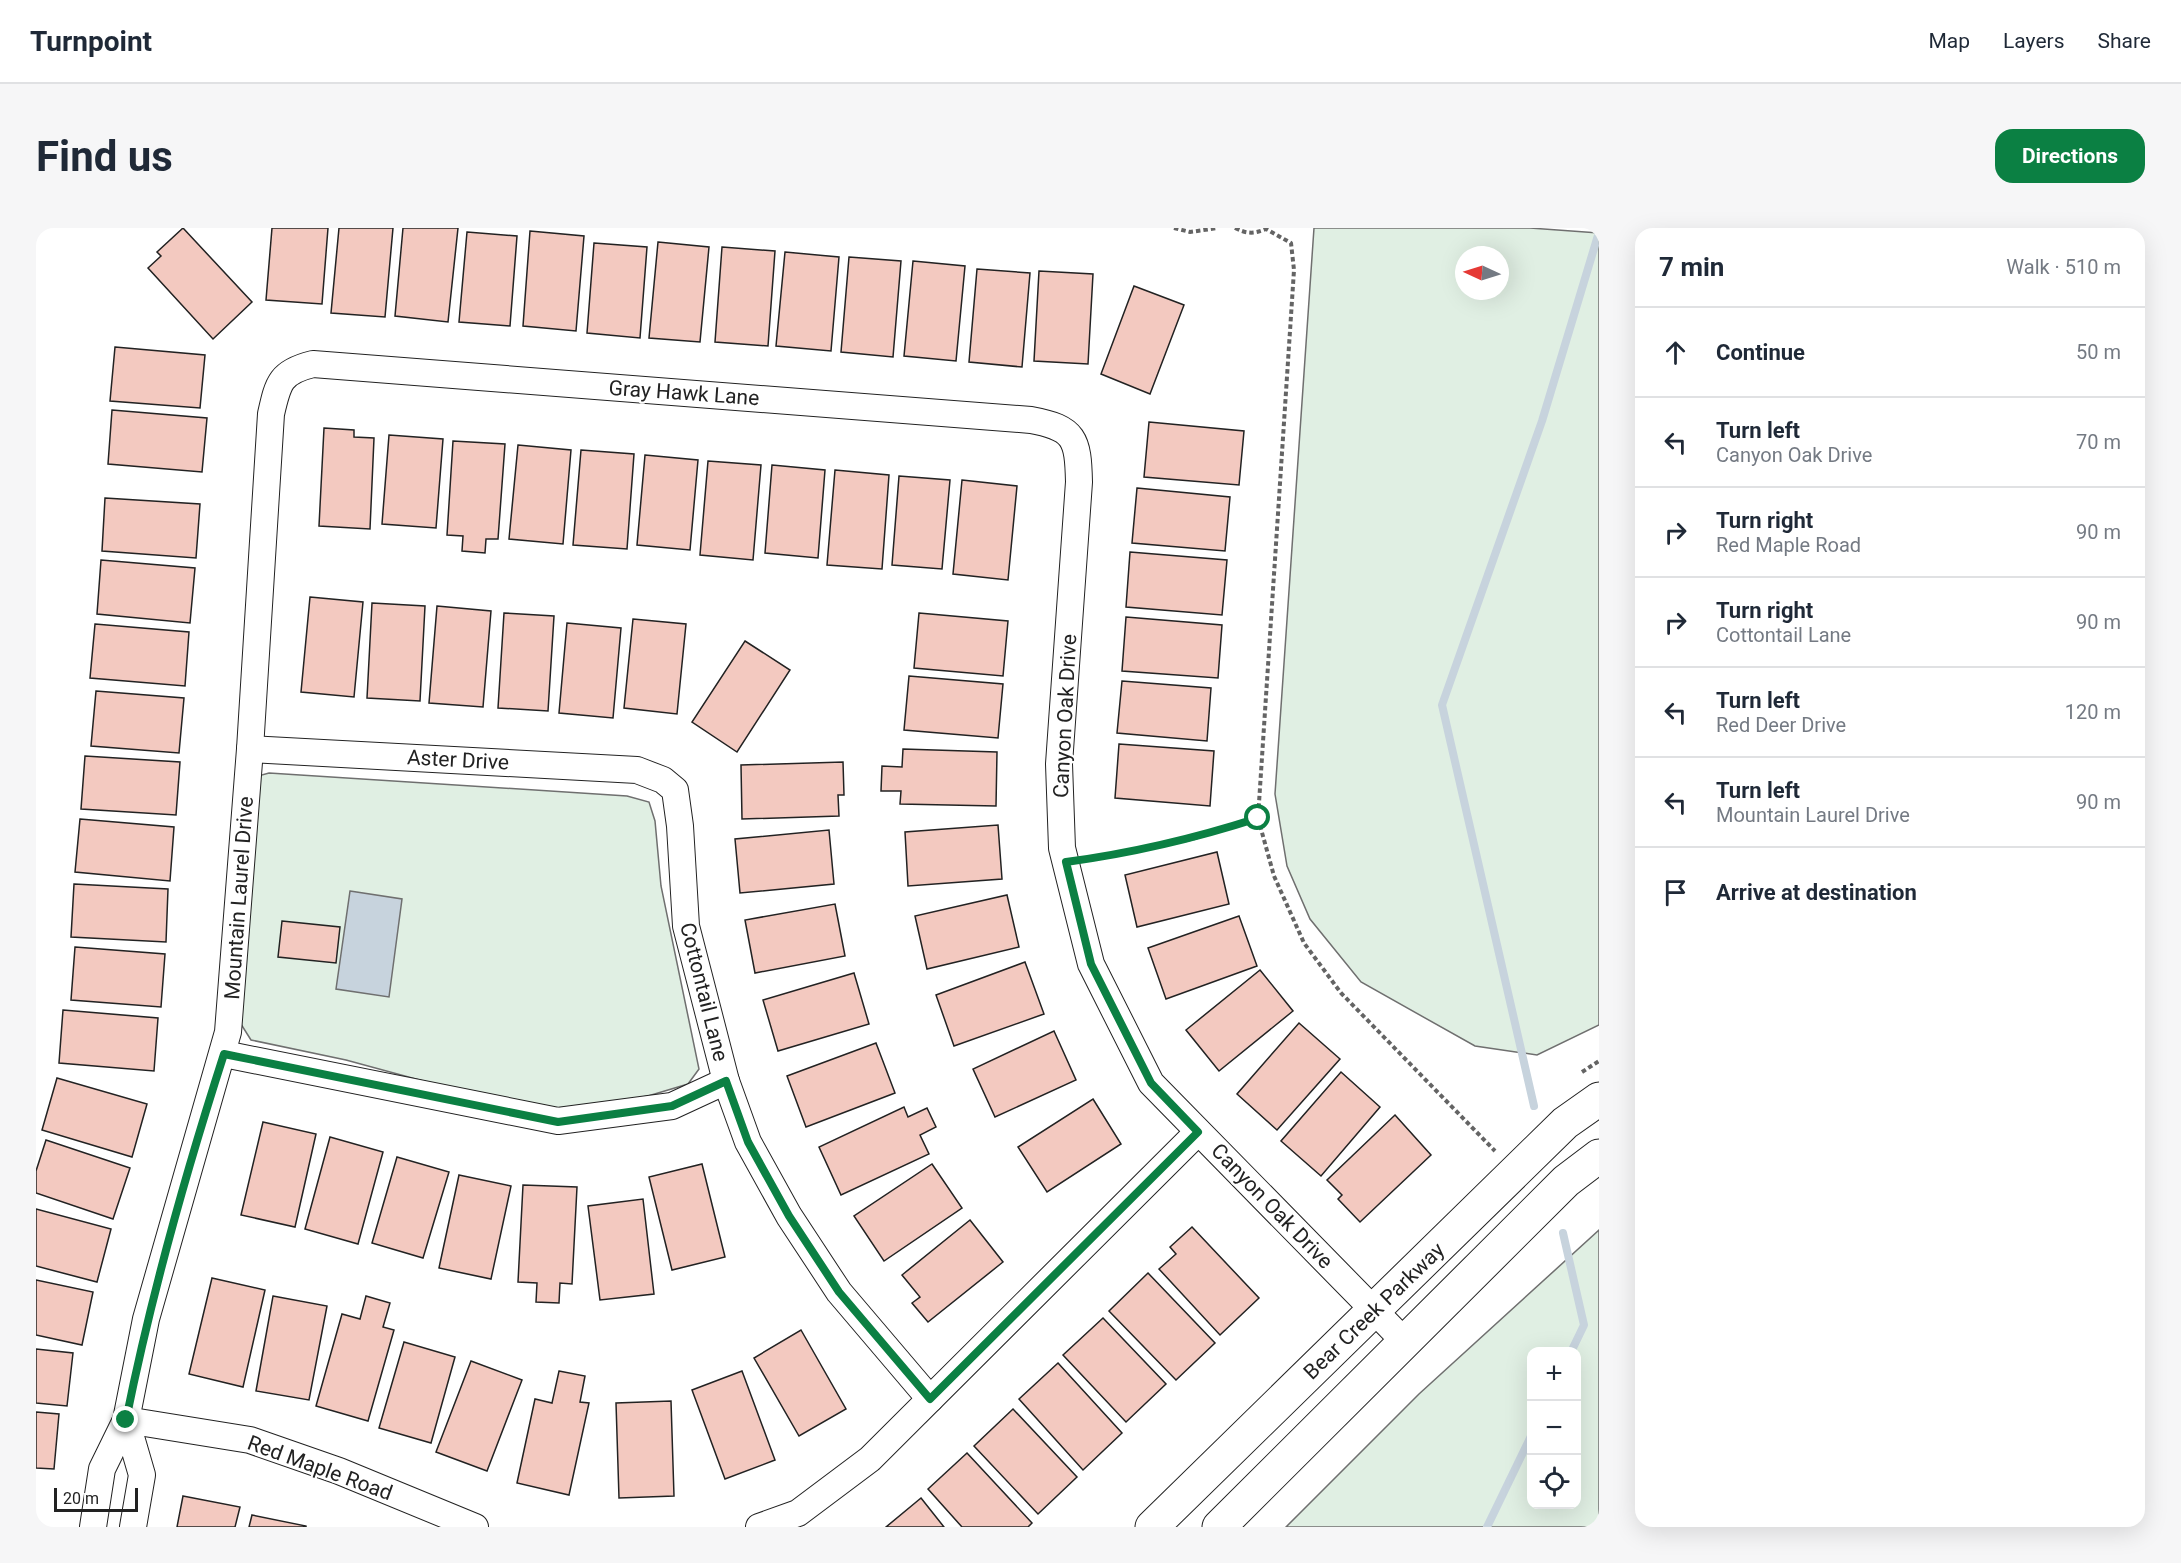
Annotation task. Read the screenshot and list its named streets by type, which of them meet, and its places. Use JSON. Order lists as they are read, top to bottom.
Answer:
{
  "streets": {
    "street": [
      "Gray Hawk Lane",
      "Canyon Oak Drive",
      "Aster Drive",
      "Mountain Laurel Drive",
      "Cottontail Lane",
      "Bear Creek Parkway",
      "Red Maple Road"
    ]
  },
  "crossings": [
    ["Gray Hawk Lane", "Canyon Oak Drive"],
    ["Gray Hawk Lane", "Mountain Laurel Drive"],
    ["Canyon Oak Drive", "Bear Creek Parkway"],
    ["Aster Drive", "Mountain Laurel Drive"],
    ["Aster Drive", "Cottontail Lane"],
    ["Mountain Laurel Drive", "Red Maple Road"]
  ],
  "scale_bar": "20 m",
  "north": "left",
  "page": {
    "header": "Turnpoint",
    "nav": ["Map", "Layers", "Share"],
    "buttons": "Directions",
    "title": "Find us",
    "heading": ["7 min", "Walk · 510 m"],
    "list": [
      ["Continue", "50 m"],
      ["Turn left", "Canyon Oak Drive", "70 m"],
      ["Turn right", "Red Maple Road", "90 m"],
      ["Turn right", "Cottontail Lane", "90 m"],
      ["Turn left", "Red Deer Drive", "120 m"],
      ["Turn left", "Mountain Laurel Drive", "90 m"],
      "Arrive at destination"
    ],
    "map_buttons": ["+", "−"],
    "scale": "20 m"
  }
}
